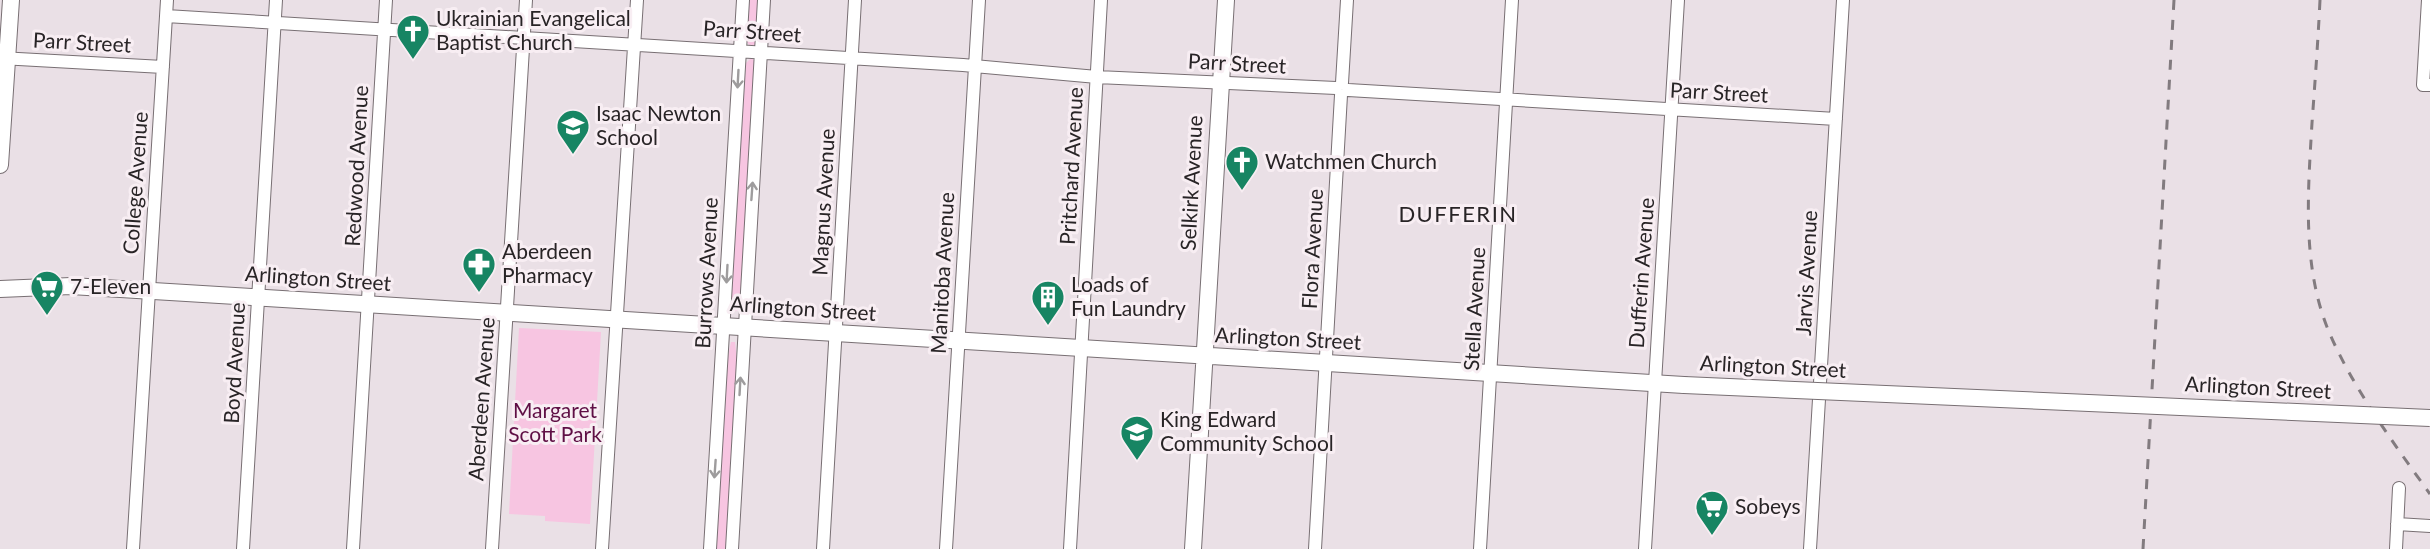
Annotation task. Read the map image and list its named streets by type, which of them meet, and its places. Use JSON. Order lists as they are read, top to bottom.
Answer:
{
  "streets": {
    "main road": ["Selkirk Avenue", "Arlington Street"],
    "street": [
      "Parr Street",
      "Redwood Avenue",
      "Pritchard Avenue",
      "College Avenue",
      "Magnus Avenue",
      "Flora Avenue",
      "Burrows Avenue",
      "Manitoba Avenue",
      "Dufferin Avenue",
      "Jarvis Avenue",
      "Stella Avenue",
      "Boyd Avenue",
      "Aberdeen Avenue"
    ]
  },
  "crossings": [
    ["Parr Street", "Redwood Avenue"],
    ["Parr Street", "Pritchard Avenue"],
    ["Parr Street", "College Avenue"],
    ["Parr Street", "Selkirk Avenue"],
    ["Parr Street", "Magnus Avenue"],
    ["Parr Street", "Flora Avenue"],
    ["Parr Street", "Burrows Avenue"],
    ["Parr Street", "Manitoba Avenue"],
    ["Parr Street", "Dufferin Avenue"],
    ["Parr Street", "Jarvis Avenue"],
    ["Parr Street", "Stella Avenue"],
    ["Parr Street", "Boyd Avenue"],
    ["Parr Street", "Aberdeen Avenue"],
    ["Redwood Avenue", "Arlington Street"],
    ["Pritchard Avenue", "Arlington Street"],
    ["College Avenue", "Arlington Street"],
    ["Selkirk Avenue", "Arlington Street"],
    ["Magnus Avenue", "Arlington Street"],
    ["Flora Avenue", "Arlington Street"],
    ["Burrows Avenue", "Arlington Street"],
    ["Manitoba Avenue", "Arlington Street"],
    ["Dufferin Avenue", "Arlington Street"],
    ["Arlington Street", "Stella Avenue"],
    ["Arlington Street", "Boyd Avenue"],
    ["Arlington Street", "Aberdeen Avenue"]
  ],
  "districts": ["DUFFERIN"],
  "parks": ["Margaret Scott Park"],
  "places": {
    "church": ["Ukrainian Evangelical Baptist Church", "Watchmen Church"],
    "school or university": ["Isaac Newton School", "King Edward Community School"],
    "pharmacy": ["Aberdeen Pharmacy"],
    "supermarket": ["7-Eleven", "Sobeys"],
    "building": ["Loads of Fun Laundry"]
  }
}
